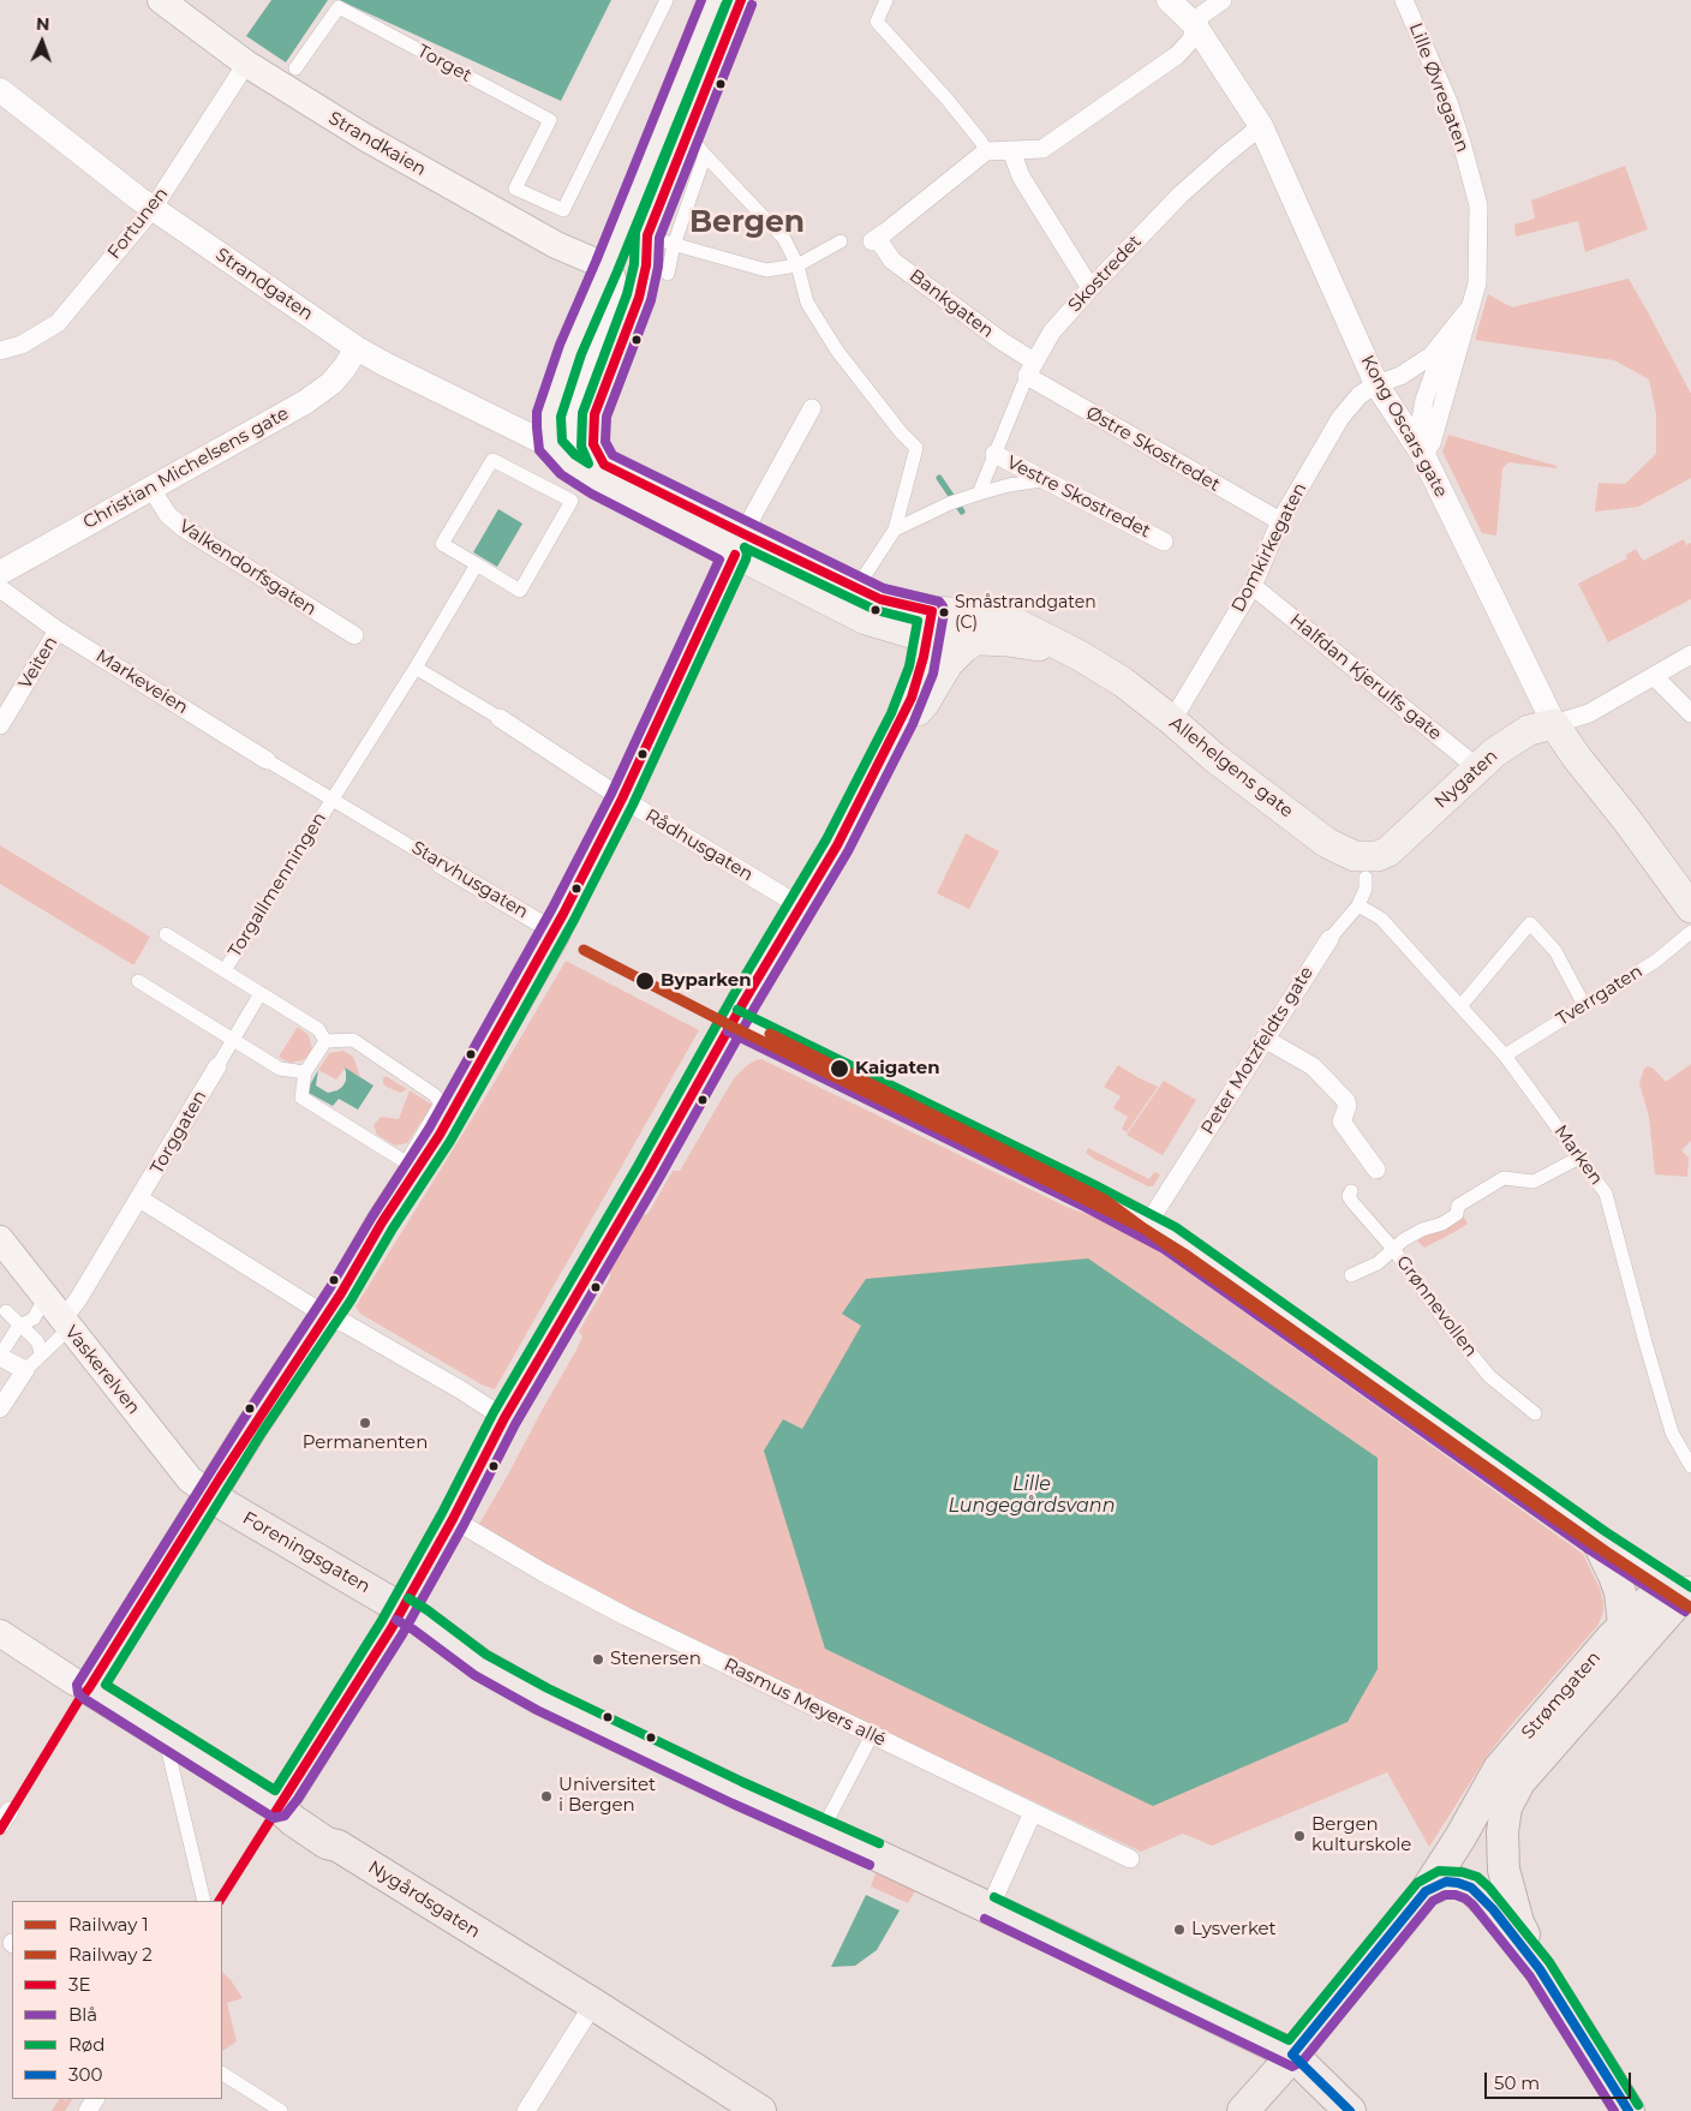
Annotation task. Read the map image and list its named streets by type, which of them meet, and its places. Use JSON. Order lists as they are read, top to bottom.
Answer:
{
  "streets": {
    "highway": ["Foreningsgaten", "Strømgaten", "Nygårdsgaten"],
    "main road": [
      "Strandkaien",
      "Kong Oscars gate",
      "Allehelgens gate",
      "Nygaten",
      "Vaskerelven"
    ],
    "street": [
      "Torget",
      "Lille Øvregaten",
      "Fortunen",
      "Skostredet",
      "Strandgaten",
      "Bankgaten",
      "Østre Skostredet",
      "Christian Michelsens gate",
      "Vestre Skostredet",
      "Domkirkegaten",
      "Valkendorfsgaten",
      "Veiten",
      "Halfdan Kjerulfs gate",
      "Markeveien",
      "Rådhusgaten",
      "Starvhusgaten",
      "Torgallmenningen",
      "Tverrgaten",
      "Peter Motzfeldts gate",
      "Torggaten",
      "Marken",
      "Grønnevollen",
      "Rasmus Meyers allé"
    ]
  },
  "crossings": [
    ["Lille Øvregaten", "Kong Oscars gate"],
    ["Strandkaien", "Fortunen"],
    ["Fortunen", "Strandgaten"],
    ["Skostredet", "Bankgaten"],
    ["Skostredet", "Kong Oscars gate"],
    ["Skostredet", "Østre Skostredet"],
    ["Skostredet", "Vestre Skostredet"],
    ["Strandgaten", "Christian Michelsens gate"],
    ["Bankgaten", "Østre Skostredet"],
    ["Kong Oscars gate", "Domkirkegaten"],
    ["Kong Oscars gate", "Nygaten"],
    ["Østre Skostredet", "Domkirkegaten"],
    ["Christian Michelsens gate", "Valkendorfsgaten"],
    ["Domkirkegaten", "Halfdan Kjerulfs gate"],
    ["Domkirkegaten", "Allehelgens gate"],
    ["Veiten", "Markeveien"],
    ["Halfdan Kjerulfs gate", "Nygaten"],
    ["Markeveien", "Torgallmenningen"],
    ["Allehelgens gate", "Nygaten"],
    ["Rådhusgaten", "Torgallmenningen"],
    ["Starvhusgaten", "Torgallmenningen"],
    ["Tverrgaten", "Marken"],
    ["Peter Motzfeldts gate", "Marken"],
    ["Torggaten", "Vaskerelven"],
    ["Vaskerelven", "Foreningsgaten"]
  ],
  "districts": ["Bergen"],
  "water": ["Lille Lungegårdsvann"],
  "places": [
    "Småstrandgaten (C)",
    "Byparken",
    "Kaigaten",
    "Permanenten",
    "Stenersen",
    "Universitet i Bergen",
    "Bergen kulturskole",
    "Lysverket"
  ],
  "lines": [
    "transit line 3E",
    "transit line Blå",
    "transit line Rød",
    "rail line 1",
    "rail line 2",
    "transit line 300"
  ],
  "legend": [
    "Railway 1",
    "Railway 2",
    "3E",
    "Blå",
    "Rød",
    "300"
  ],
  "scale_bar": "50 m",
  "north": "top"
}
